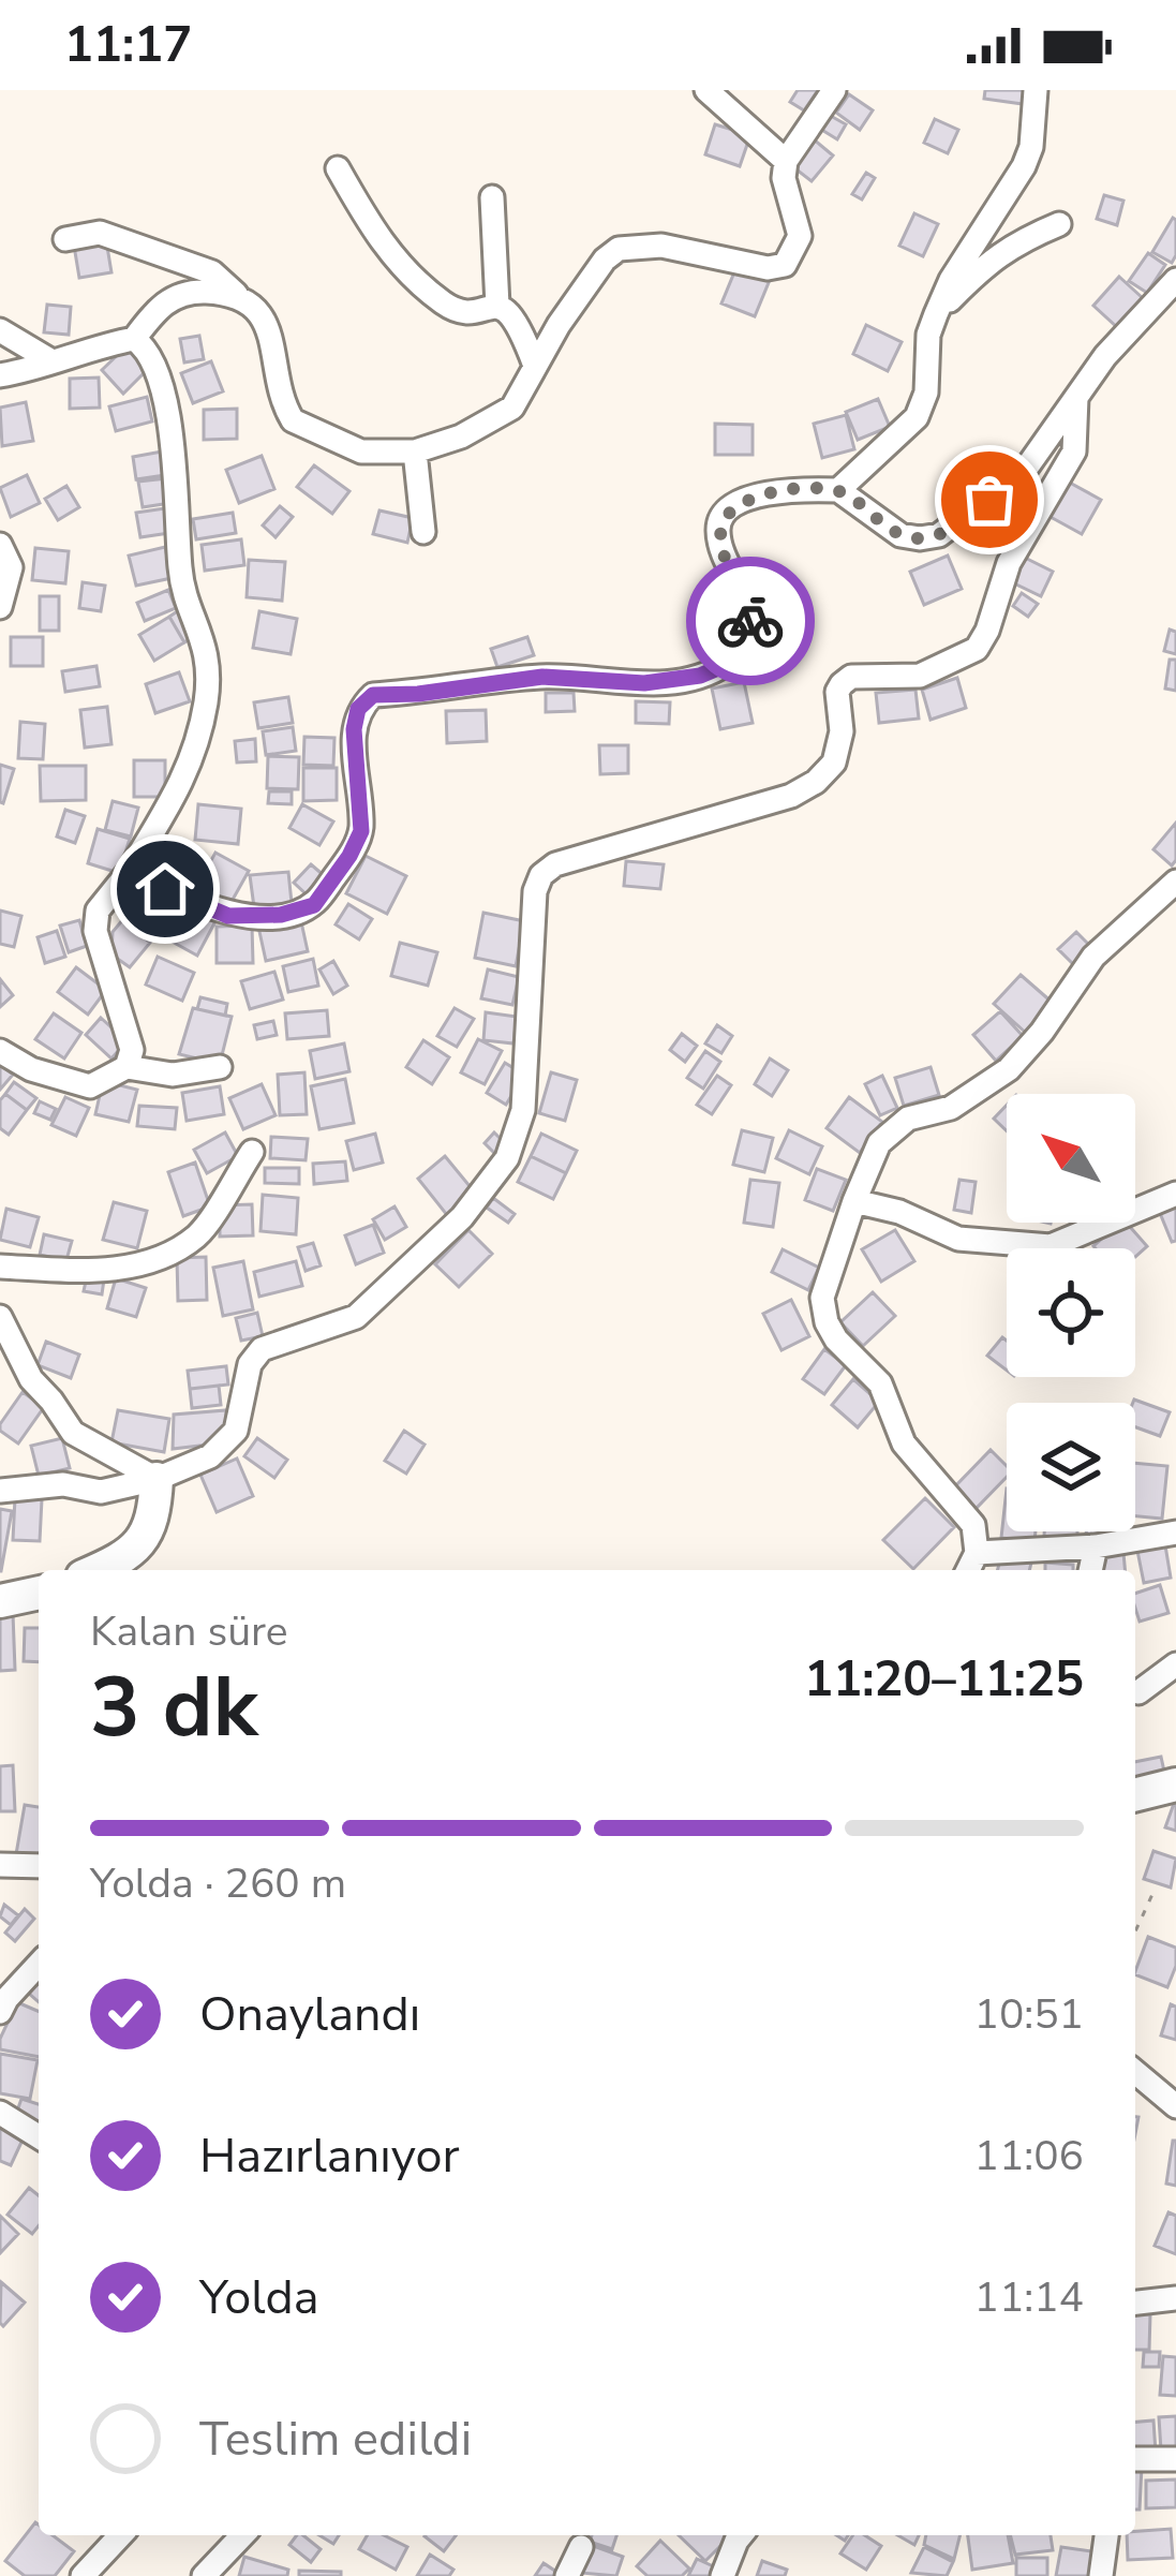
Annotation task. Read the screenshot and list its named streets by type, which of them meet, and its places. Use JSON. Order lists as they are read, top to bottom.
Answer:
{
  "north": "top left",
  "page": {
    "status": "11:17",
    "heading": ["3 dk", "Kalan süre", "11:20–11:25"],
    "bar": "Yolda · 260 m",
    "list": [
      ["Onaylandı", "10:51"],
      ["Hazırlanıyor", "11:06"],
      ["Yolda", "11:14"],
      "Teslim edildi"
    ]
  }
}
